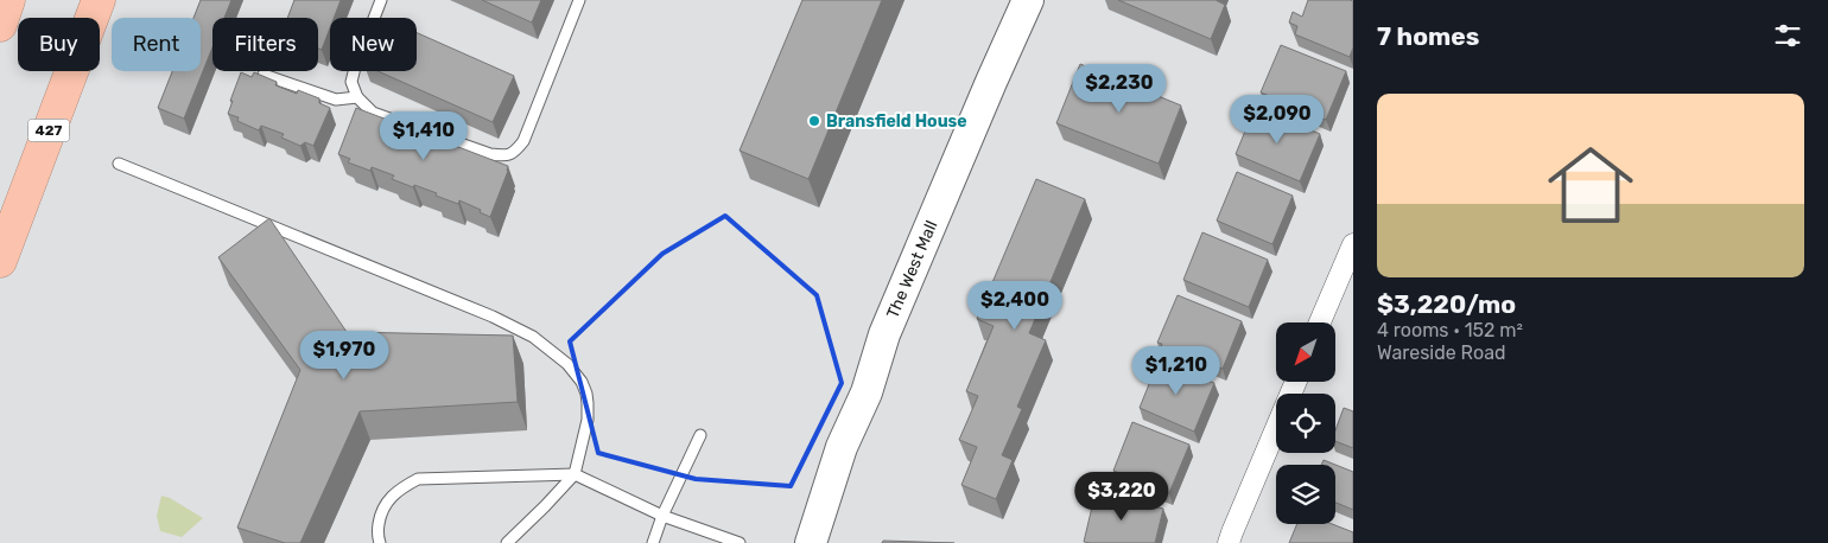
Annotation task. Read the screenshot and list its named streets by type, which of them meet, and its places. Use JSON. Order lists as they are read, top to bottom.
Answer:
{
  "streets": {
    "highway": ["427"],
    "main road": ["The West Mall"]
  },
  "places": ["Bransfield House"],
  "north": "bottom left",
  "page": {
    "heading": "7 homes",
    "chip": [
      "Buy",
      "Rent",
      "Filters",
      "New"
    ],
    "price": [
      "$2,230",
      "$2,090",
      "$1,410",
      "$2,400",
      "$1,970",
      "$1,210",
      "$3,220"
    ],
    "list": [
      {
        "name": "$3,220/mo",
        "note": "4 rooms · 152 m² · Wareside Road"
      }
    ]
  }
}
